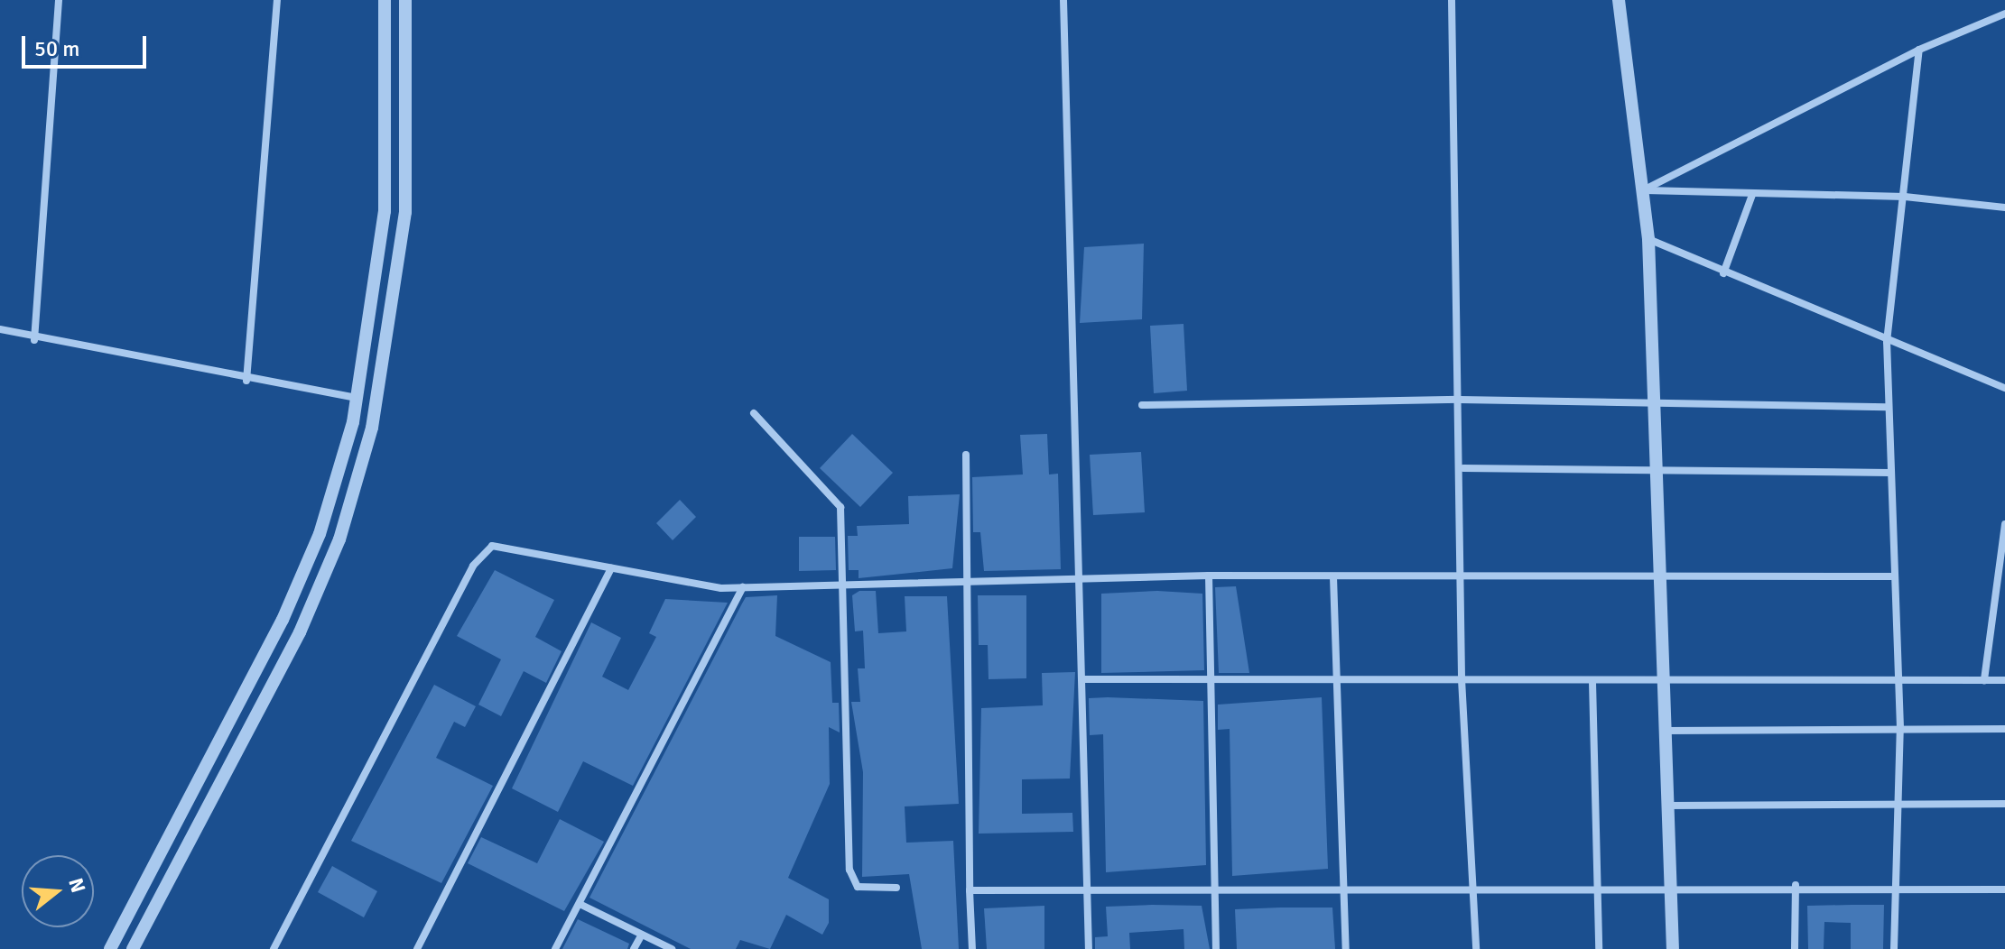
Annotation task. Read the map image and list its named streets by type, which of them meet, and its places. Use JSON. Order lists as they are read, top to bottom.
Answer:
{
  "scale_bar": "50 m",
  "north": "right"
}
